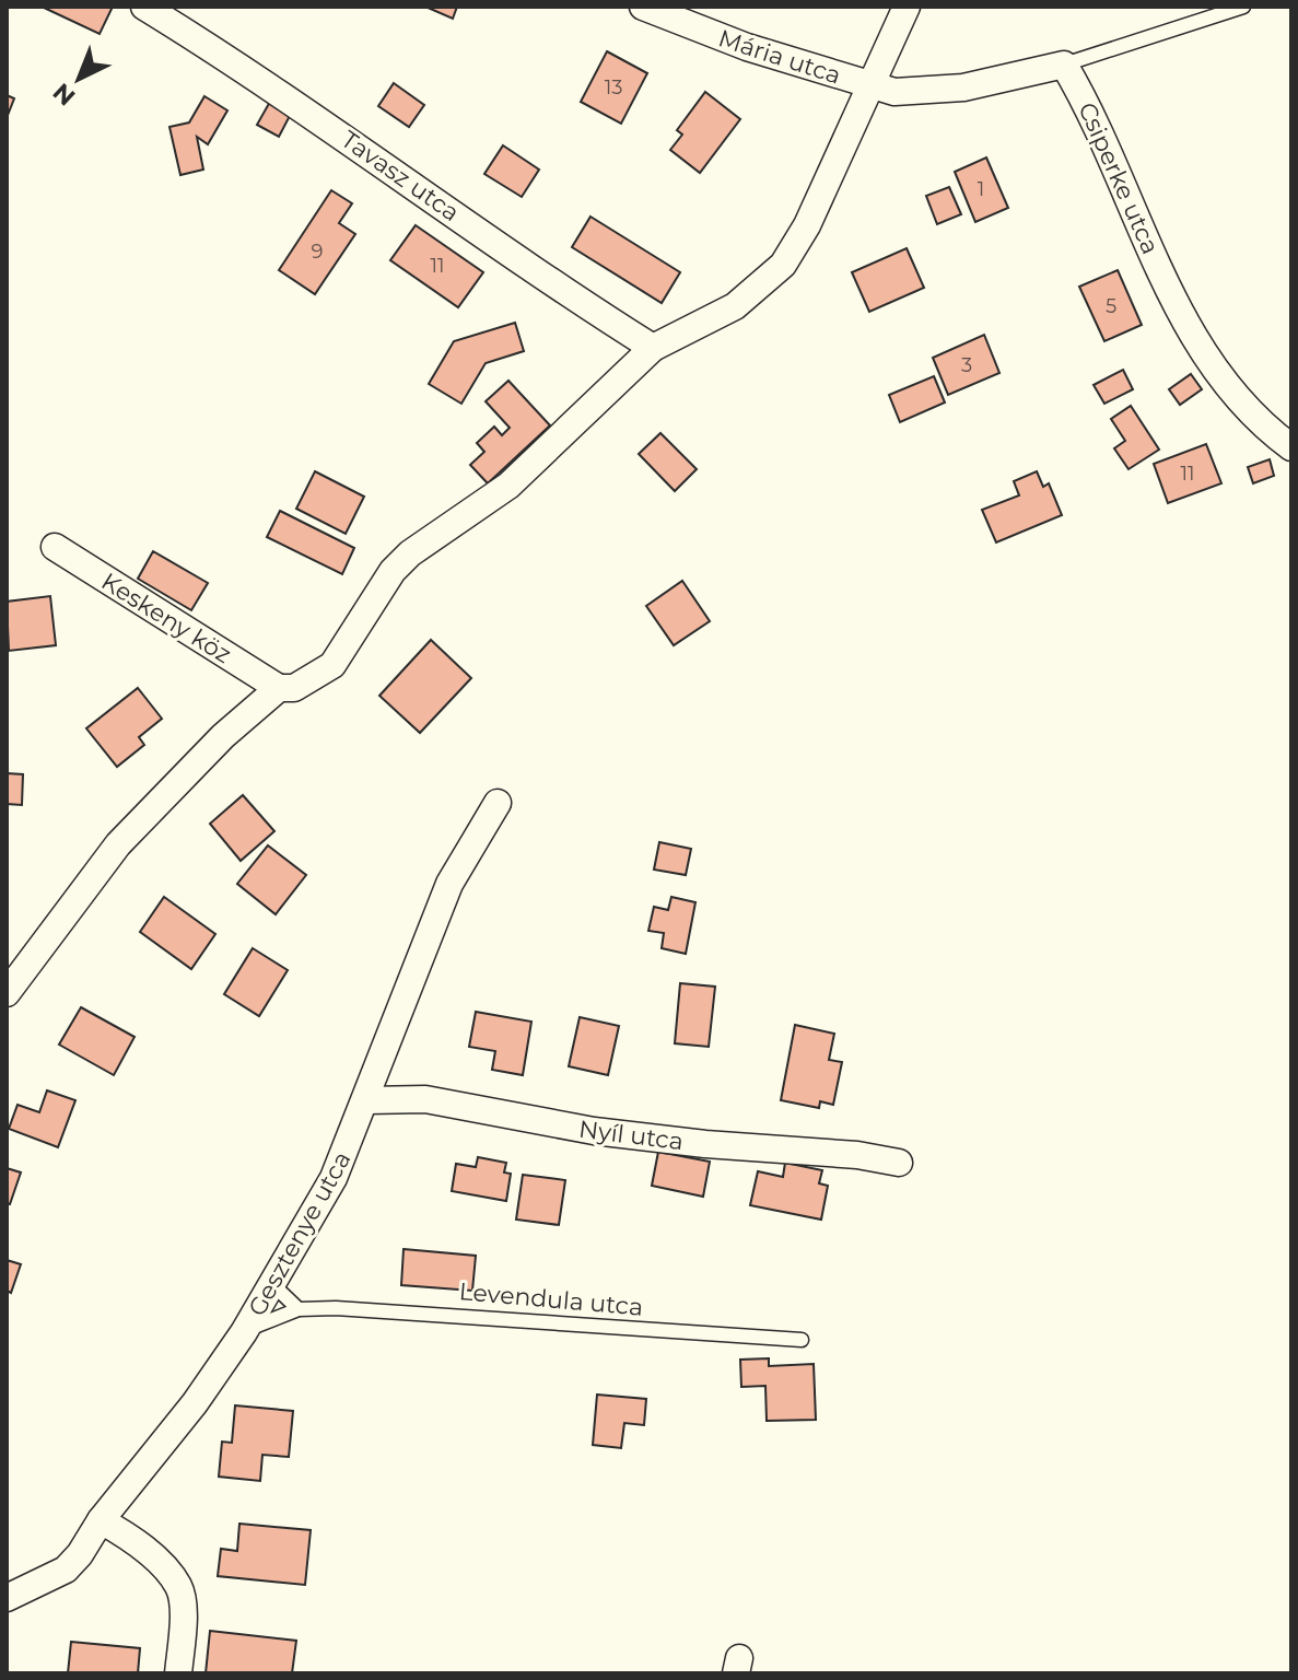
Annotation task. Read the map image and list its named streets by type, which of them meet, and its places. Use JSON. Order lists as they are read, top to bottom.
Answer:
{
  "streets": {
    "street": [
      "Mária utca",
      "Tavasz utca",
      "Csiperke utca",
      "Keskeny köz",
      "Nyíl utca",
      "Gesztenye utca"
    ],
    "lane": ["Levendula utca"]
  },
  "crossings": [
    ["Nyíl utca", "Gesztenye utca"],
    ["Gesztenye utca", "Levendula utca"]
  ],
  "house_numbers": [
    "13",
    "1",
    "9",
    "11",
    "5",
    "3",
    "11"
  ],
  "north": "bottom left"
}
